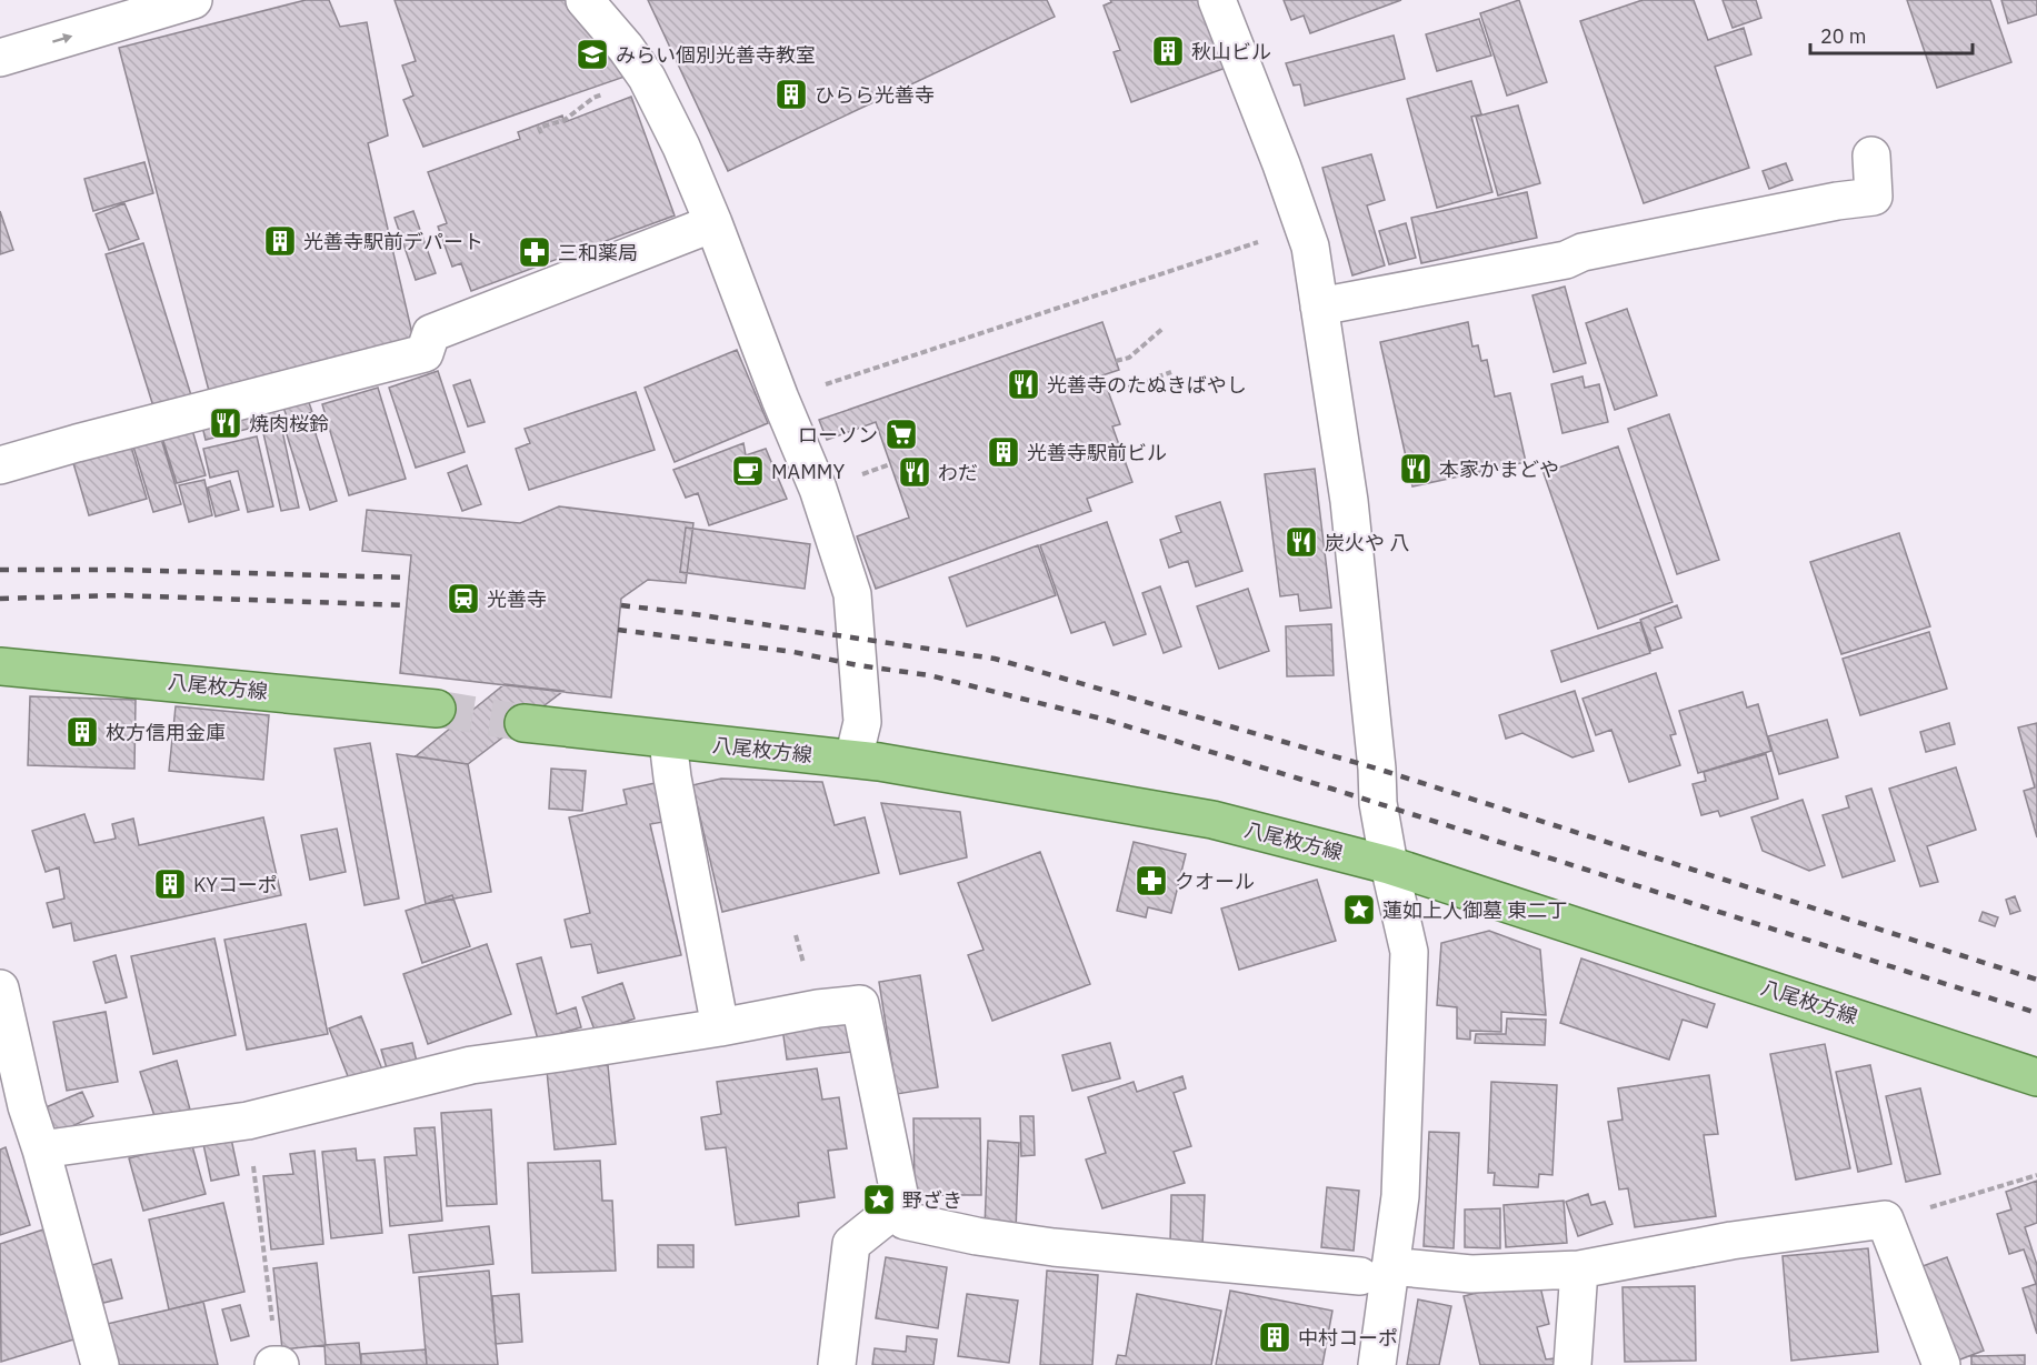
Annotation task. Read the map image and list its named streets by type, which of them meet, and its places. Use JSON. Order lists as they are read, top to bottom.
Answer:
{
  "streets": {
    "main road": ["八尾枚方線"]
  },
  "places": {
    "building": [
      "秋山ビル",
      "ひらら光善寺",
      "光善寺駅前デパート",
      "光善寺駅前ビル",
      "枚方信用金庫",
      "KYコーポ",
      "中村コーポ"
    ],
    "school or university": ["みらい個別光善寺教室"],
    "pharmacy": ["三和薬局", "クオール"],
    "restaurant": [
      "光善寺のたぬきばやし",
      "焼肉桜鈴",
      "本家かまどや",
      "わだ",
      "炭火や 八"
    ],
    "supermarket": ["ローソン"],
    "cafe": ["MAMMY"],
    "station": ["光善寺"],
    "place": ["蓮如上人御墓 東二丁", "野ざき"]
  },
  "scale_bar": "20 m"
}
